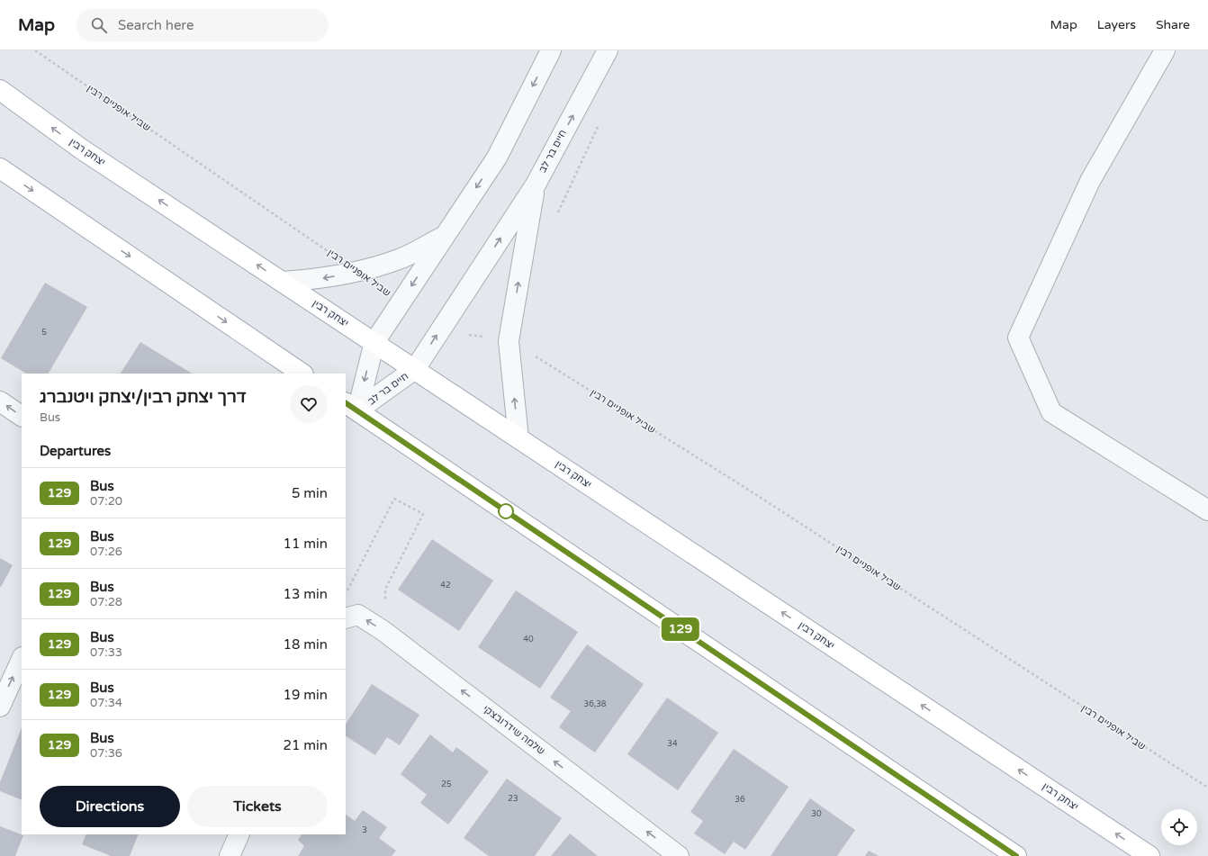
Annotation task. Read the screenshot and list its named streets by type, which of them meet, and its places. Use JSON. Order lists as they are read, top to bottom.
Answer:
{
  "streets": {
    "main road": ["יצחק רבין"],
    "street": ["חיים בר לב", "שלמה שידרובצקי"],
    "path": ["שביל אופניים רבין"]
  },
  "crossings": [
    ["שביל אופניים רבין", "חיים בר לב"],
    ["חיים בר לב", "יצחק רבין"]
  ],
  "one_way": ["שלמה שידרובצקי"],
  "lines": ["bus line 129"],
  "house_numbers": [
    "5",
    "42",
    "40",
    "36,38",
    "34",
    "25",
    "23",
    "36",
    "30",
    "3"
  ],
  "page": {
    "header": "Map",
    "search": "Search here",
    "nav": ["Map", "Layers", "Share"],
    "on_map": "129",
    "heading": [
      ["דרך יצחק רבין/יצחק ויטנברג", "Bus"],
      "Departures"
    ],
    "list": [
      {
        "mark": "129",
        "name": "Bus",
        "note": "07:20",
        "value": "5 min"
      },
      {
        "mark": "129",
        "name": "Bus",
        "note": "07:26",
        "value": "11 min"
      },
      {
        "mark": "129",
        "name": "Bus",
        "note": "07:28",
        "value": "13 min"
      },
      {
        "mark": "129",
        "name": "Bus",
        "note": "07:33",
        "value": "18 min"
      },
      {
        "mark": "129",
        "name": "Bus",
        "note": "07:34",
        "value": "19 min"
      },
      {
        "mark": "129",
        "name": "Bus",
        "note": "07:36",
        "value": "21 min"
      }
    ],
    "buttons": ["Directions", "Tickets"]
  }
}
